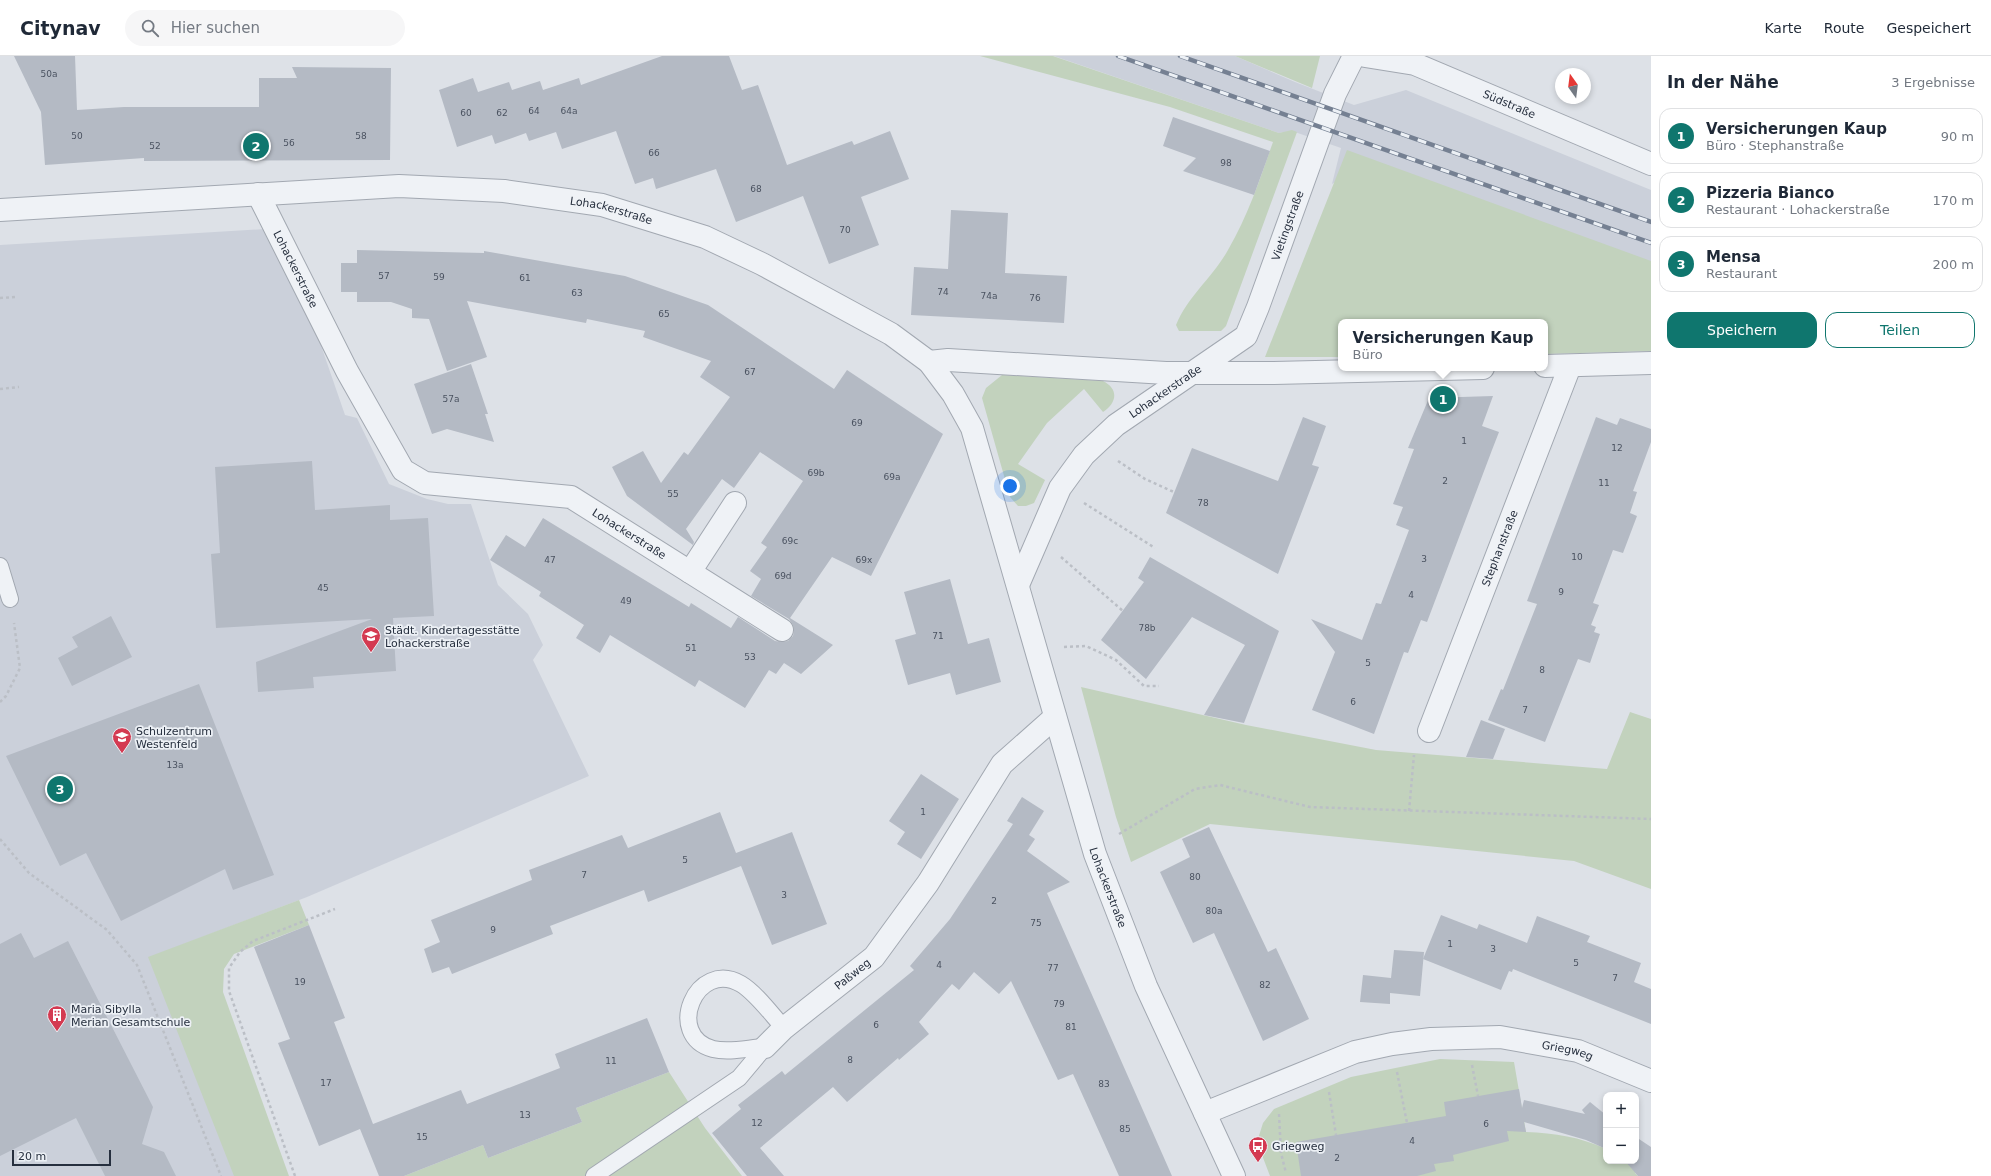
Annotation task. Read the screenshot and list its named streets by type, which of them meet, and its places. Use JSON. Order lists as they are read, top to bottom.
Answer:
{
  "streets": {
    "street": [
      "Südstraße",
      "Lohackerstraße",
      "Vietingstraße",
      "Stephanstraße",
      "Paßweg",
      "Griegweg"
    ]
  },
  "crossings": [
    ["Lohackerstraße", "Vietingstraße"],
    ["Lohackerstraße", "Paßweg"],
    ["Lohackerstraße", "Griegweg"]
  ],
  "places": {
    "school or university": ["Städt. Kindertagesstätte Lohackerstraße", "Schulzentrum Westenfeld"],
    "building": ["Maria Sibylla Merian Gesamtschule"],
    "bus stop": ["Griegweg"]
  },
  "house_numbers": [
    "50a",
    "64",
    "64a",
    "60",
    "62",
    "50",
    "58",
    "56",
    "52",
    "66",
    "98",
    "68",
    "70",
    "57",
    "59",
    "61",
    "74",
    "63",
    "74a",
    "76",
    "65",
    "67",
    "57a",
    "69",
    "1",
    "12",
    "69b",
    "69a",
    "2",
    "11",
    "55",
    "78",
    "69c",
    "10",
    "3",
    "47",
    "69x",
    "69d",
    "45",
    "9",
    "4",
    "49",
    "78b",
    "71",
    "51",
    "53",
    "5",
    "8",
    "6",
    "7",
    "13a",
    "1",
    "5",
    "7",
    "80",
    "3",
    "2",
    "80a",
    "75",
    "9",
    "1",
    "3",
    "5",
    "4",
    "77",
    "7",
    "19",
    "82",
    "79",
    "6",
    "81",
    "8",
    "11",
    "17",
    "83",
    "13",
    "12",
    "6",
    "85",
    "15",
    "4",
    "2"
  ],
  "scale_bar": "20 m",
  "north": "top",
  "page": {
    "header": "Citynav",
    "search": "Hier suchen",
    "nav": ["Karte", "Route", "Gespeichert"],
    "heading": ["In der Nähe", "3 Ergebnisse"],
    "list": [
      {
        "mark": "1",
        "name": "Versicherungen Kaup",
        "note": "Büro · Stephanstraße",
        "value": "90 m"
      },
      {
        "mark": "2",
        "name": "Pizzeria Bianco",
        "note": "Restaurant · Lohackerstraße",
        "value": "170 m"
      },
      {
        "mark": "3",
        "name": "Mensa",
        "note": "Restaurant",
        "value": "200 m"
      }
    ],
    "pins": ["2", "1", "3"],
    "buttons": ["Speichern", "Teilen"],
    "popup": ["Versicherungen Kaup", "Büro"],
    "map_buttons": ["+", "−"],
    "scale": "20 m"
  }
}
